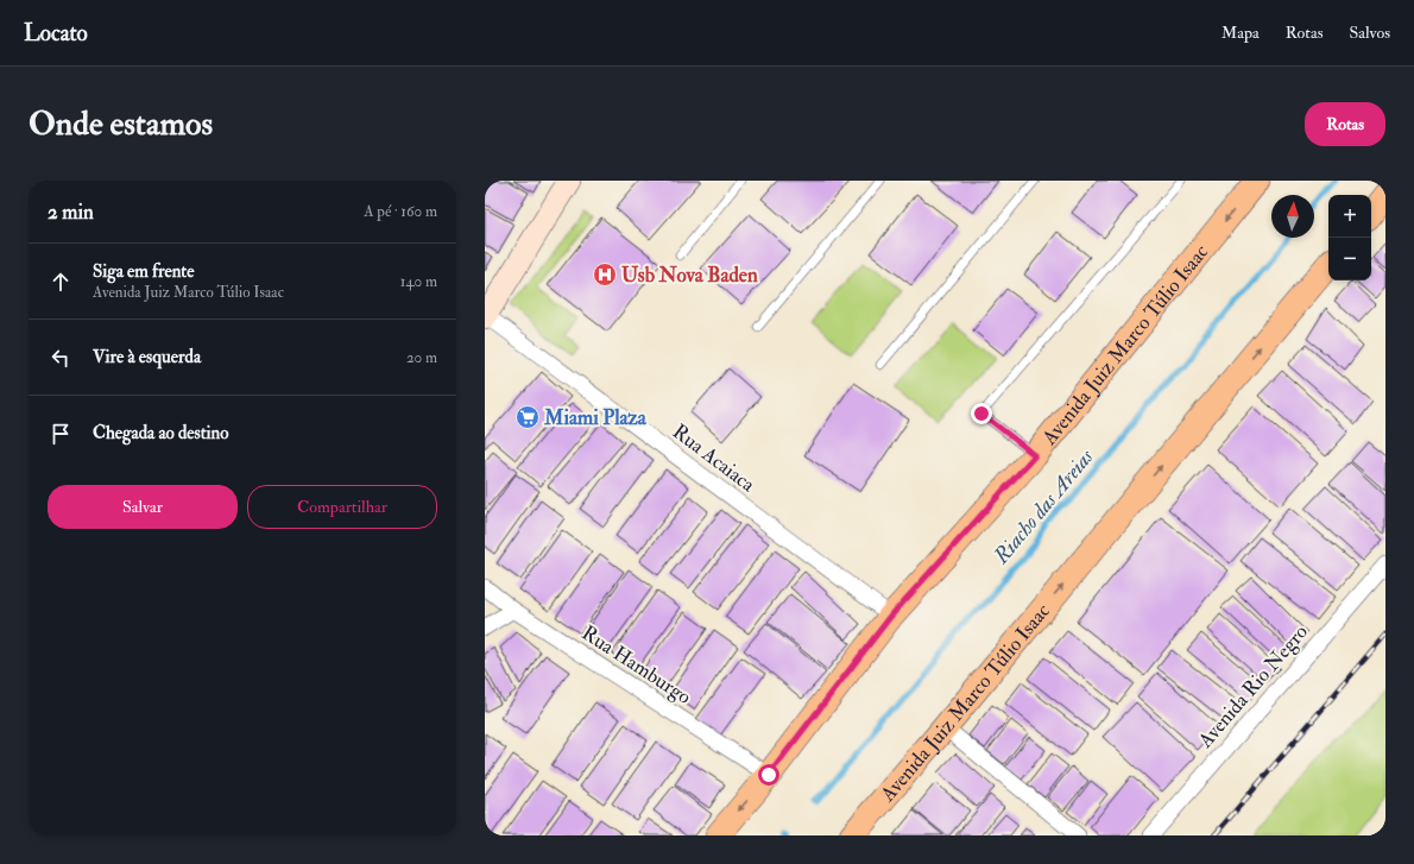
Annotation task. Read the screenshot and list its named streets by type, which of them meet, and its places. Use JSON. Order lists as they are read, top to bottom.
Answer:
{
  "streets": {
    "main road": ["Avenida Juiz Marco Túlio Isaac"],
    "street": ["Rua Acaiaca", "Rua Hamburgo", "Avenida Rio Negro"]
  },
  "crossings": [
    ["Avenida Juiz Marco Túlio Isaac", "Rua Acaiaca"],
    ["Avenida Juiz Marco Túlio Isaac", "Rua Hamburgo"]
  ],
  "water": ["Riacho das Areias"],
  "places": {
    "hospital": ["Usb Nova Baden"],
    "supermarket": ["Miami Plaza"]
  },
  "north": "top",
  "page": {
    "header": "Locato",
    "nav": ["Mapa", "Rotas", "Salvos"],
    "buttons": [
      "Rotas",
      ["Salvar", "Compartilhar"]
    ],
    "title": "Onde estamos",
    "heading": ["2 min", "A pé · 160 m"],
    "map_buttons": ["+", "−"],
    "list": [
      ["Siga em frente", "Avenida Juiz Marco Túlio Isaac", "140 m"],
      ["Vire à esquerda", "20 m"],
      "Chegada ao destino"
    ]
  }
}
